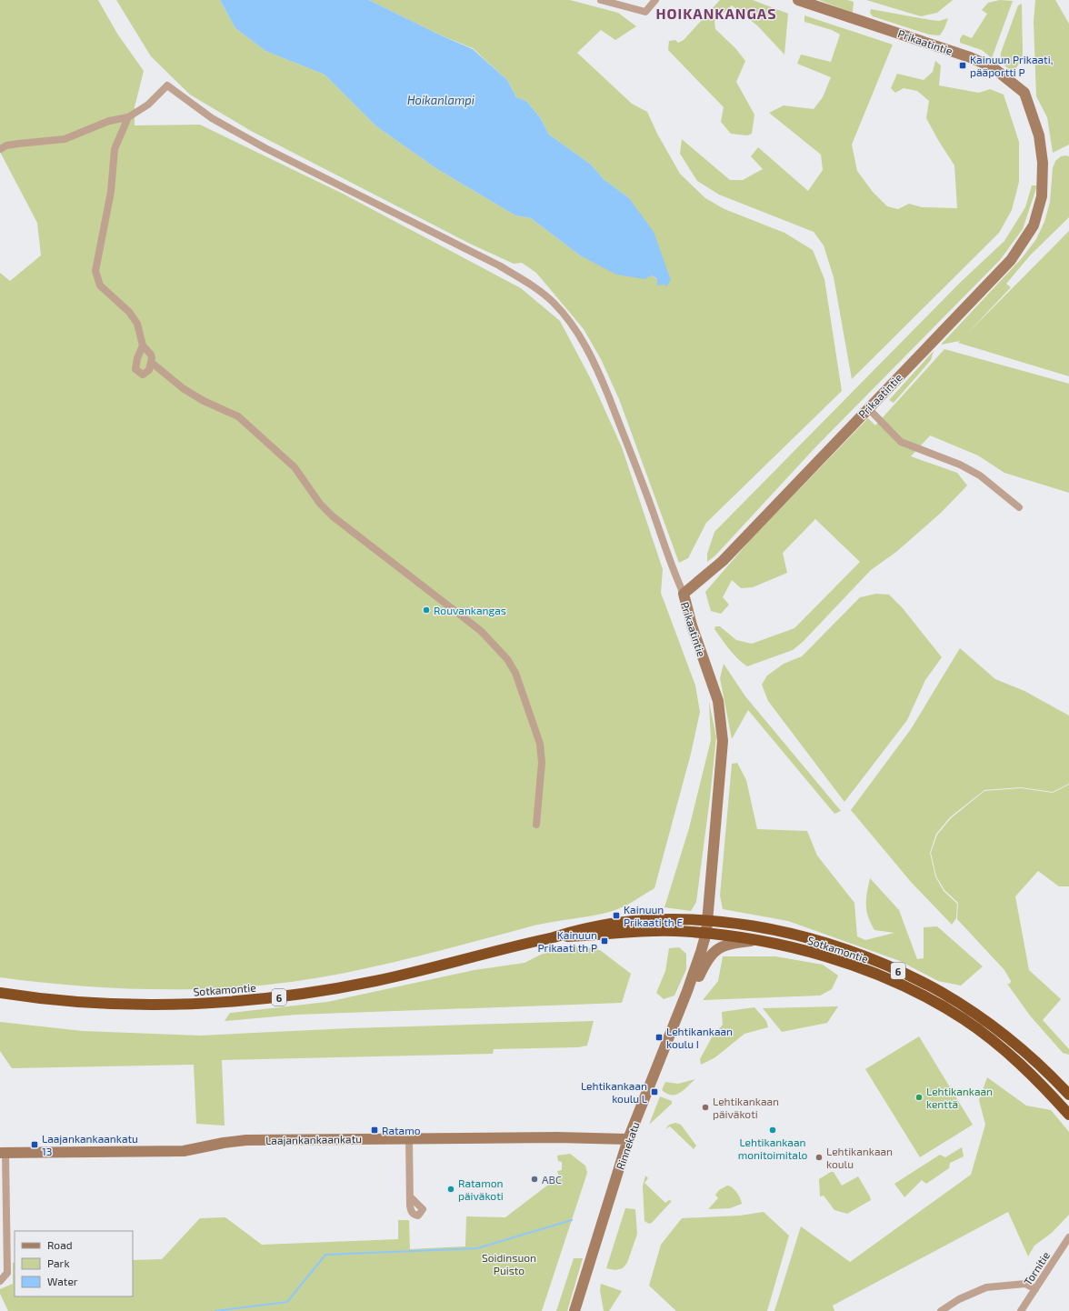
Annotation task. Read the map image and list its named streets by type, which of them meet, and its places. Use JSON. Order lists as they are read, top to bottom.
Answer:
{
  "streets": {
    "highway": ["Sotkamontie", "6"],
    "street": [
      "Prikaatintie",
      "Laajankankaankatu",
      "Rinnekatu",
      "Tornitie"
    ]
  },
  "crossings": [
    ["Prikaatintie", "Sotkamontie"],
    ["Prikaatintie", "Rinnekatu"],
    ["Sotkamontie", "Rinnekatu"],
    ["Laajankankaankatu", "Rinnekatu"]
  ],
  "districts": ["HOIKANKANGAS"],
  "water": ["Hoikanlampi"],
  "parks": ["Soidinsuon Puisto"],
  "places": {
    "transit": [
      "Kainuun Prikaati, pääportti P",
      "Kainuun Prikaati th E",
      "Kainuun Prikaati th P",
      "Lehtikankaan koulu I",
      "Lehtikankaan koulu L",
      "Ratamo",
      "Laajankankaankatu 13"
    ],
    "other": [
      "Rouvankangas",
      "Lehtikankaan kenttä",
      "Lehtikankaan päiväkoti",
      "Lehtikankaan monitoimitalo",
      "Lehtikankaan koulu",
      "ABC",
      "Ratamon päiväkoti"
    ]
  },
  "legend": ["Road", "Park", "Water"]
}
